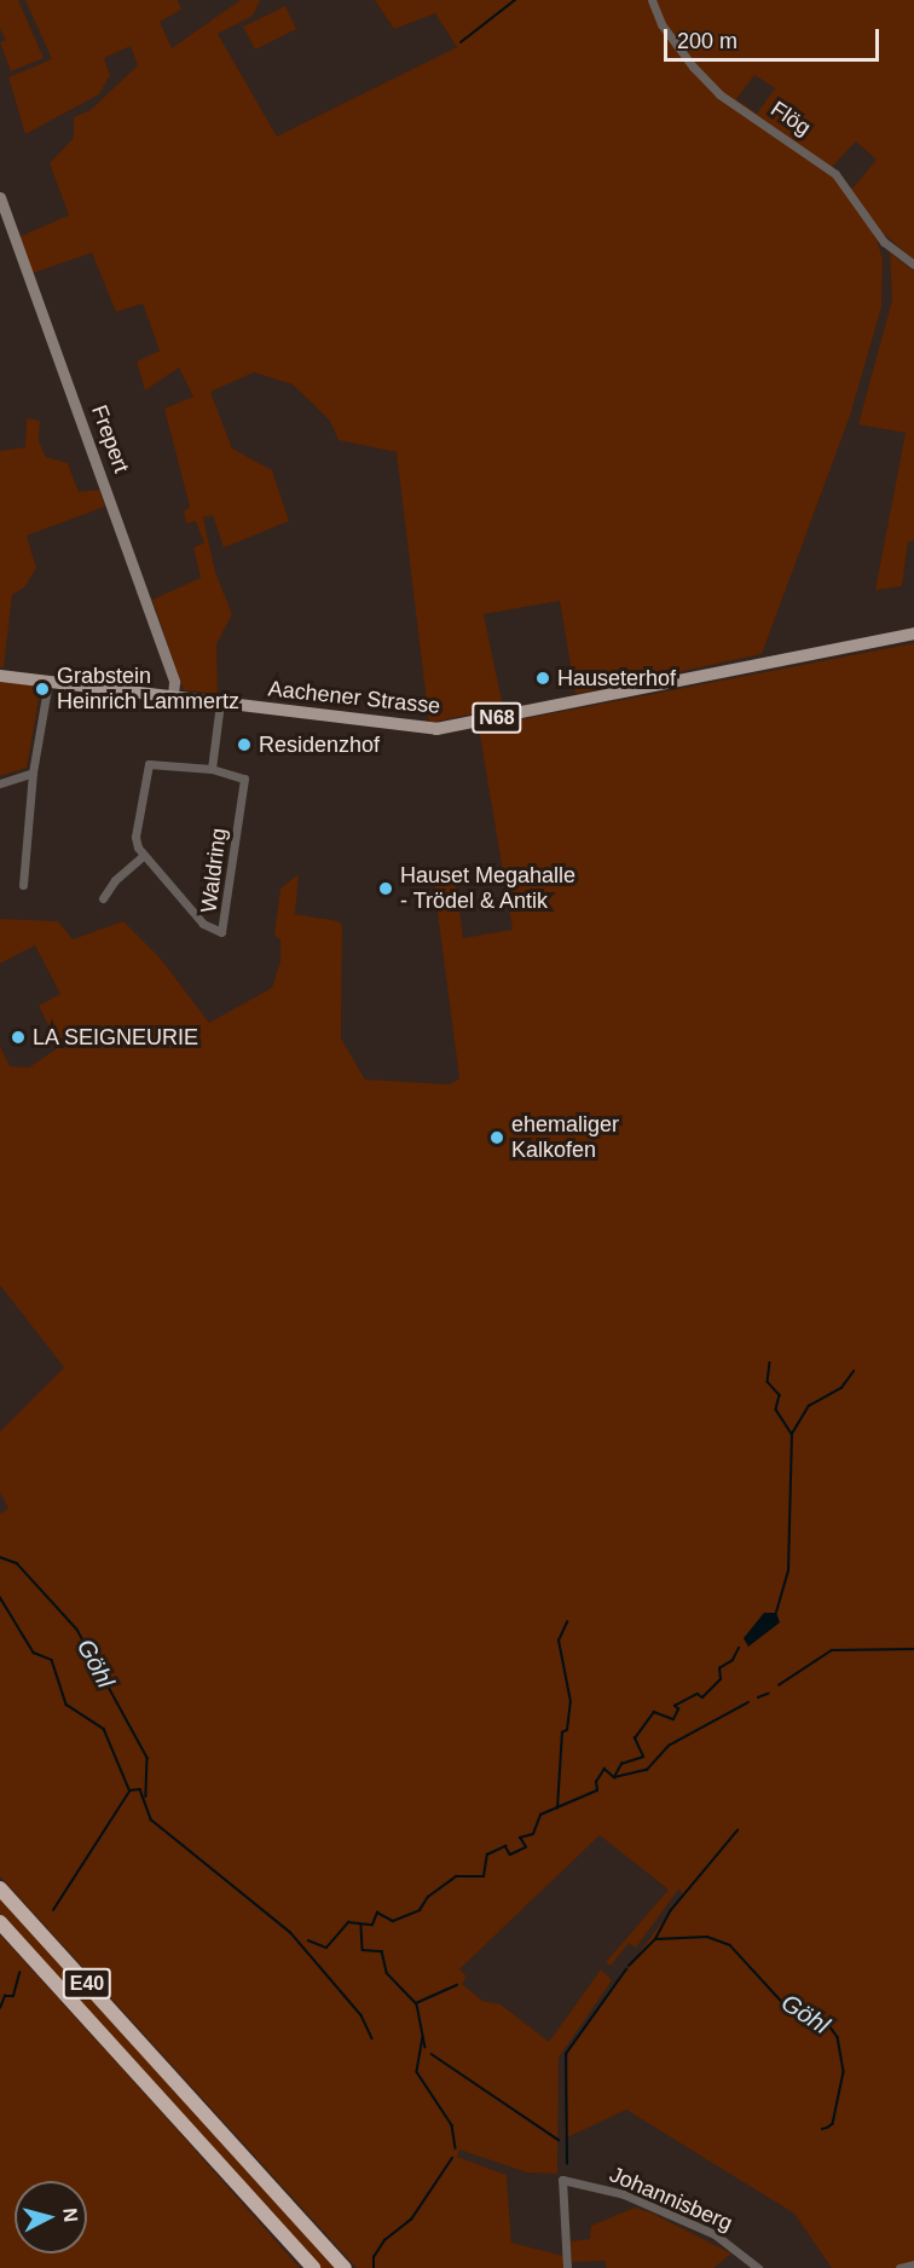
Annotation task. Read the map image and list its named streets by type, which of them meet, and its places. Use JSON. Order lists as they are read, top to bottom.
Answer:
{
  "streets": {
    "highway": ["E40"],
    "main road": ["Aachener Strasse", "N68"],
    "street": [
      "Flög",
      "Frepert",
      "Waldring",
      "Johannisberg"
    ]
  },
  "crossings": [
    ["Frepert", "Aachener Strasse"]
  ],
  "water": ["Göhl"],
  "places": [
    "Hauseterhof",
    "Grabstein Heinrich Lammertz",
    "Residenzhof",
    "Hauset Megahalle - Trödel & Antik",
    "LA SEIGNEURIE",
    "ehemaliger Kalkofen"
  ],
  "scale_bar": "200 m",
  "north": "right"
}
